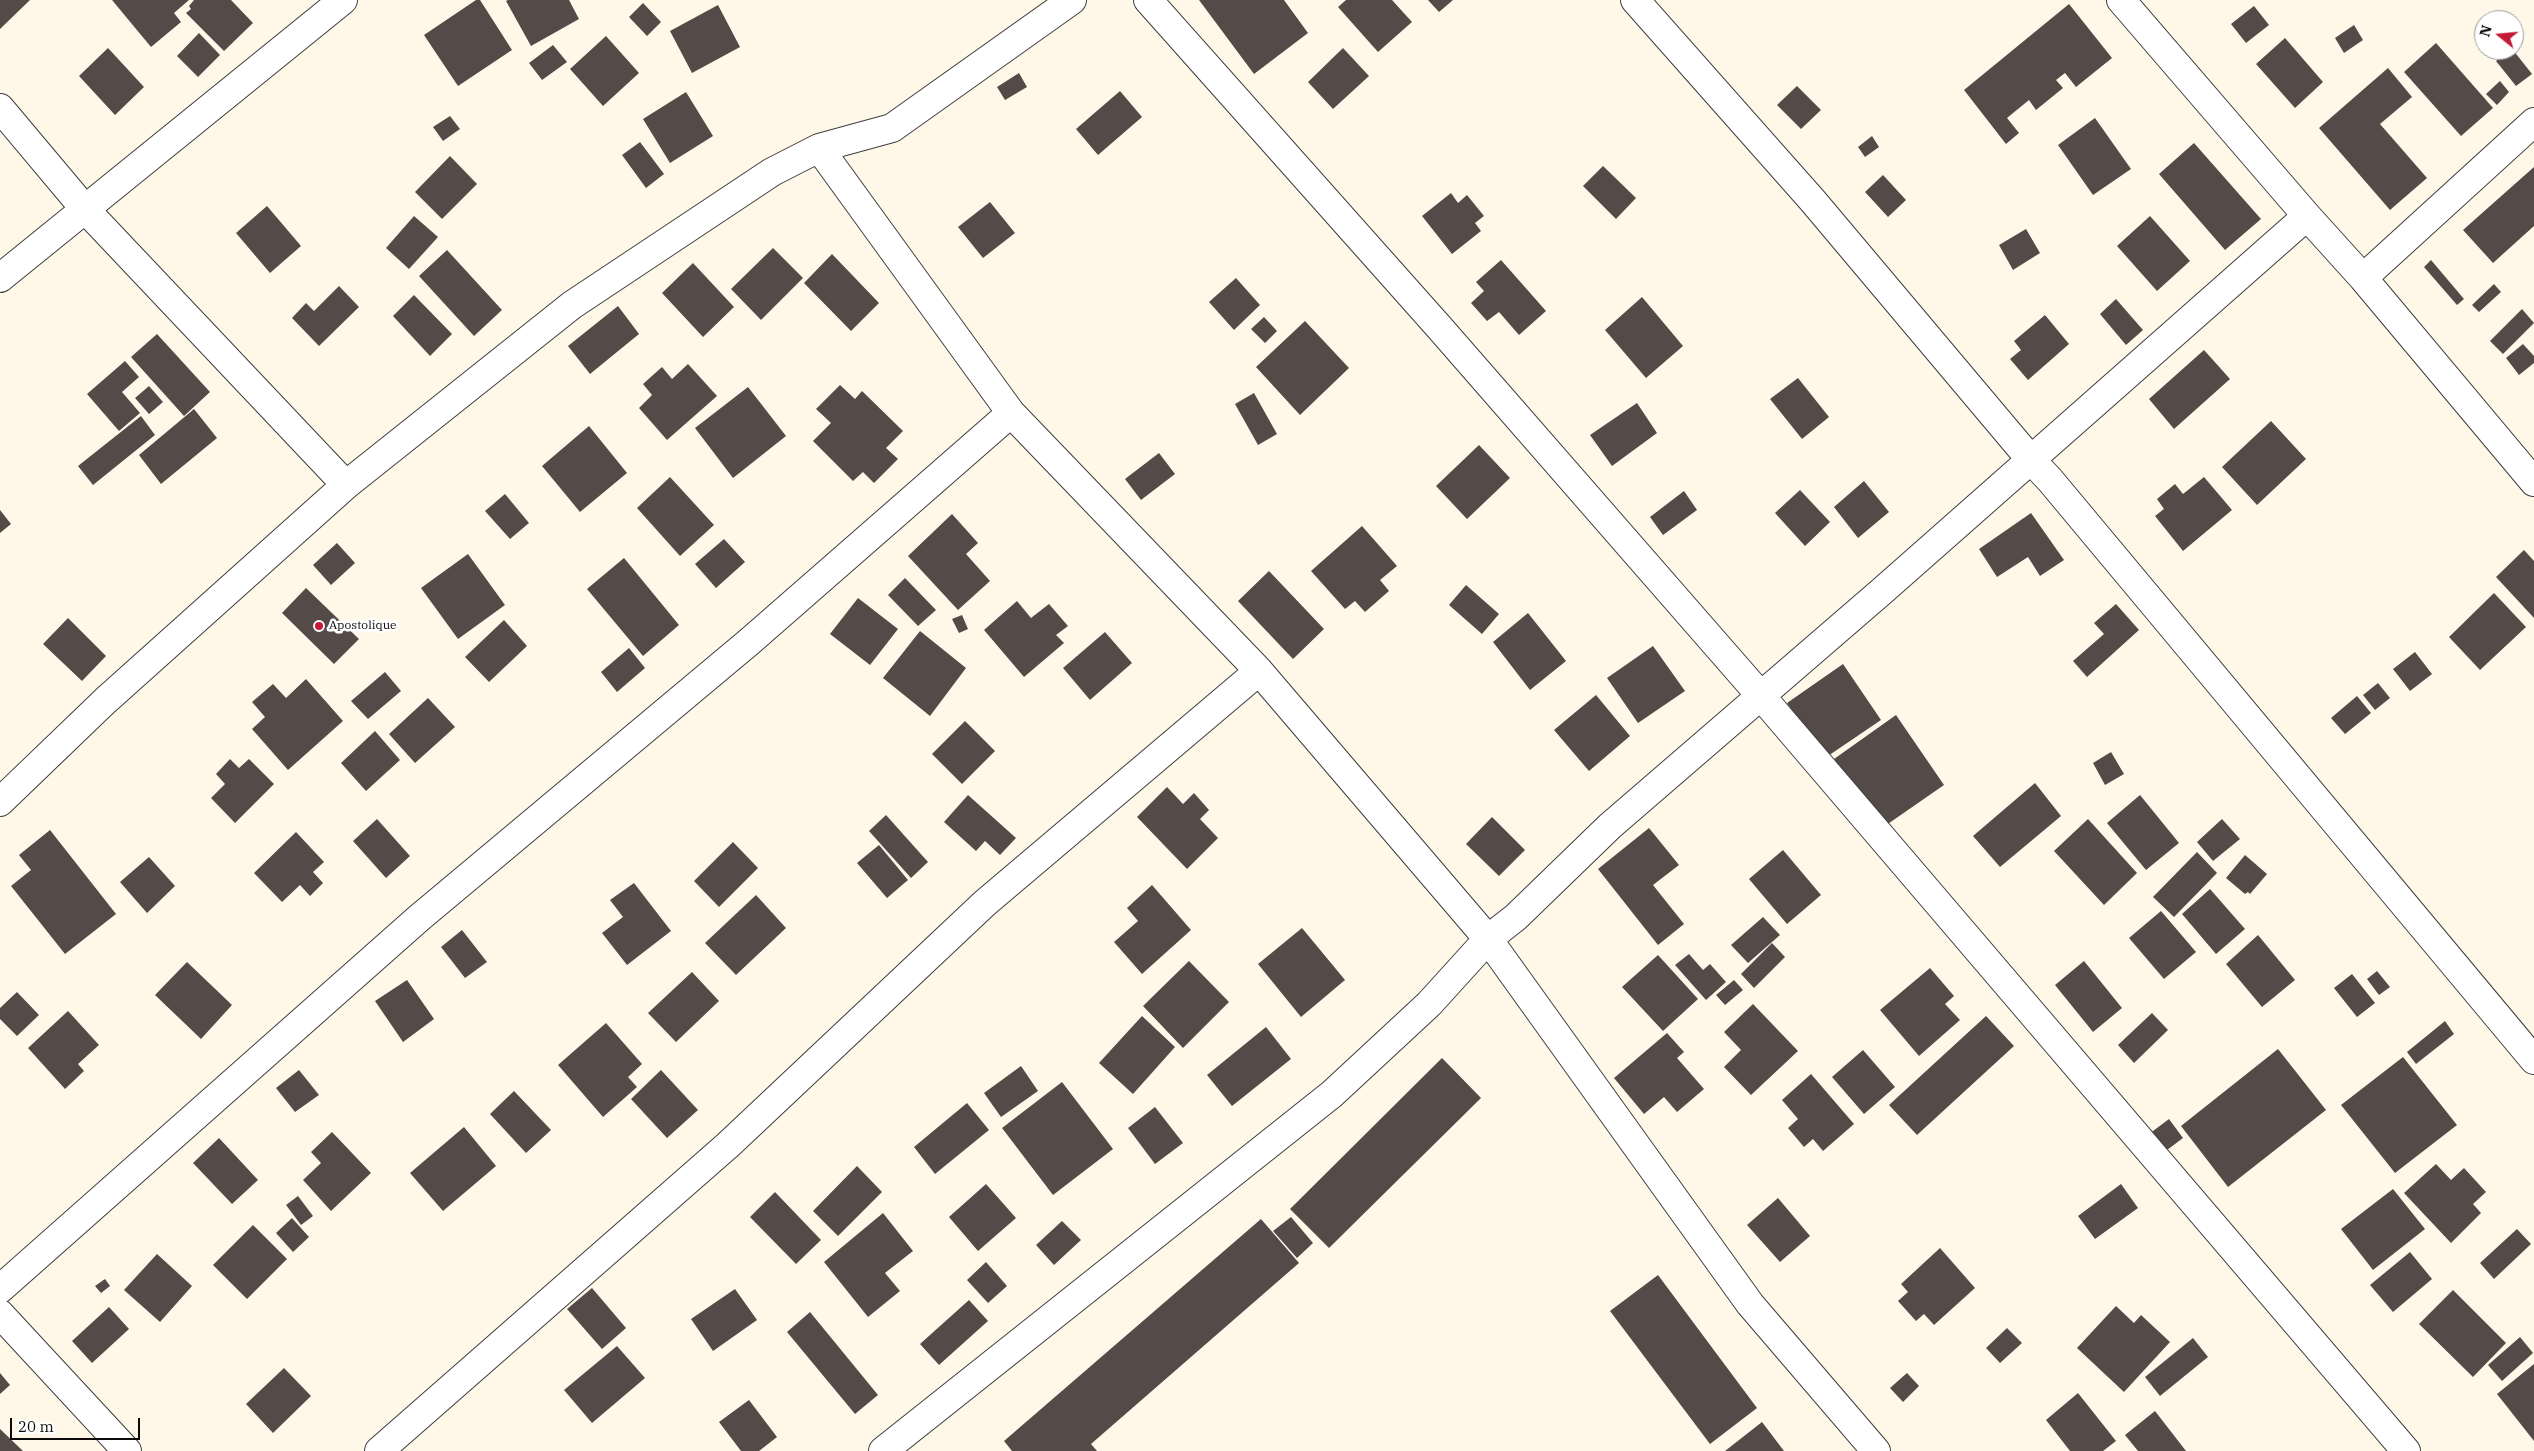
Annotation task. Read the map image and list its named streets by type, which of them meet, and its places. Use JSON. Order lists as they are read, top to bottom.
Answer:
{
  "places": ["Apostolique"],
  "scale_bar": "20 m",
  "north": "left"
}
